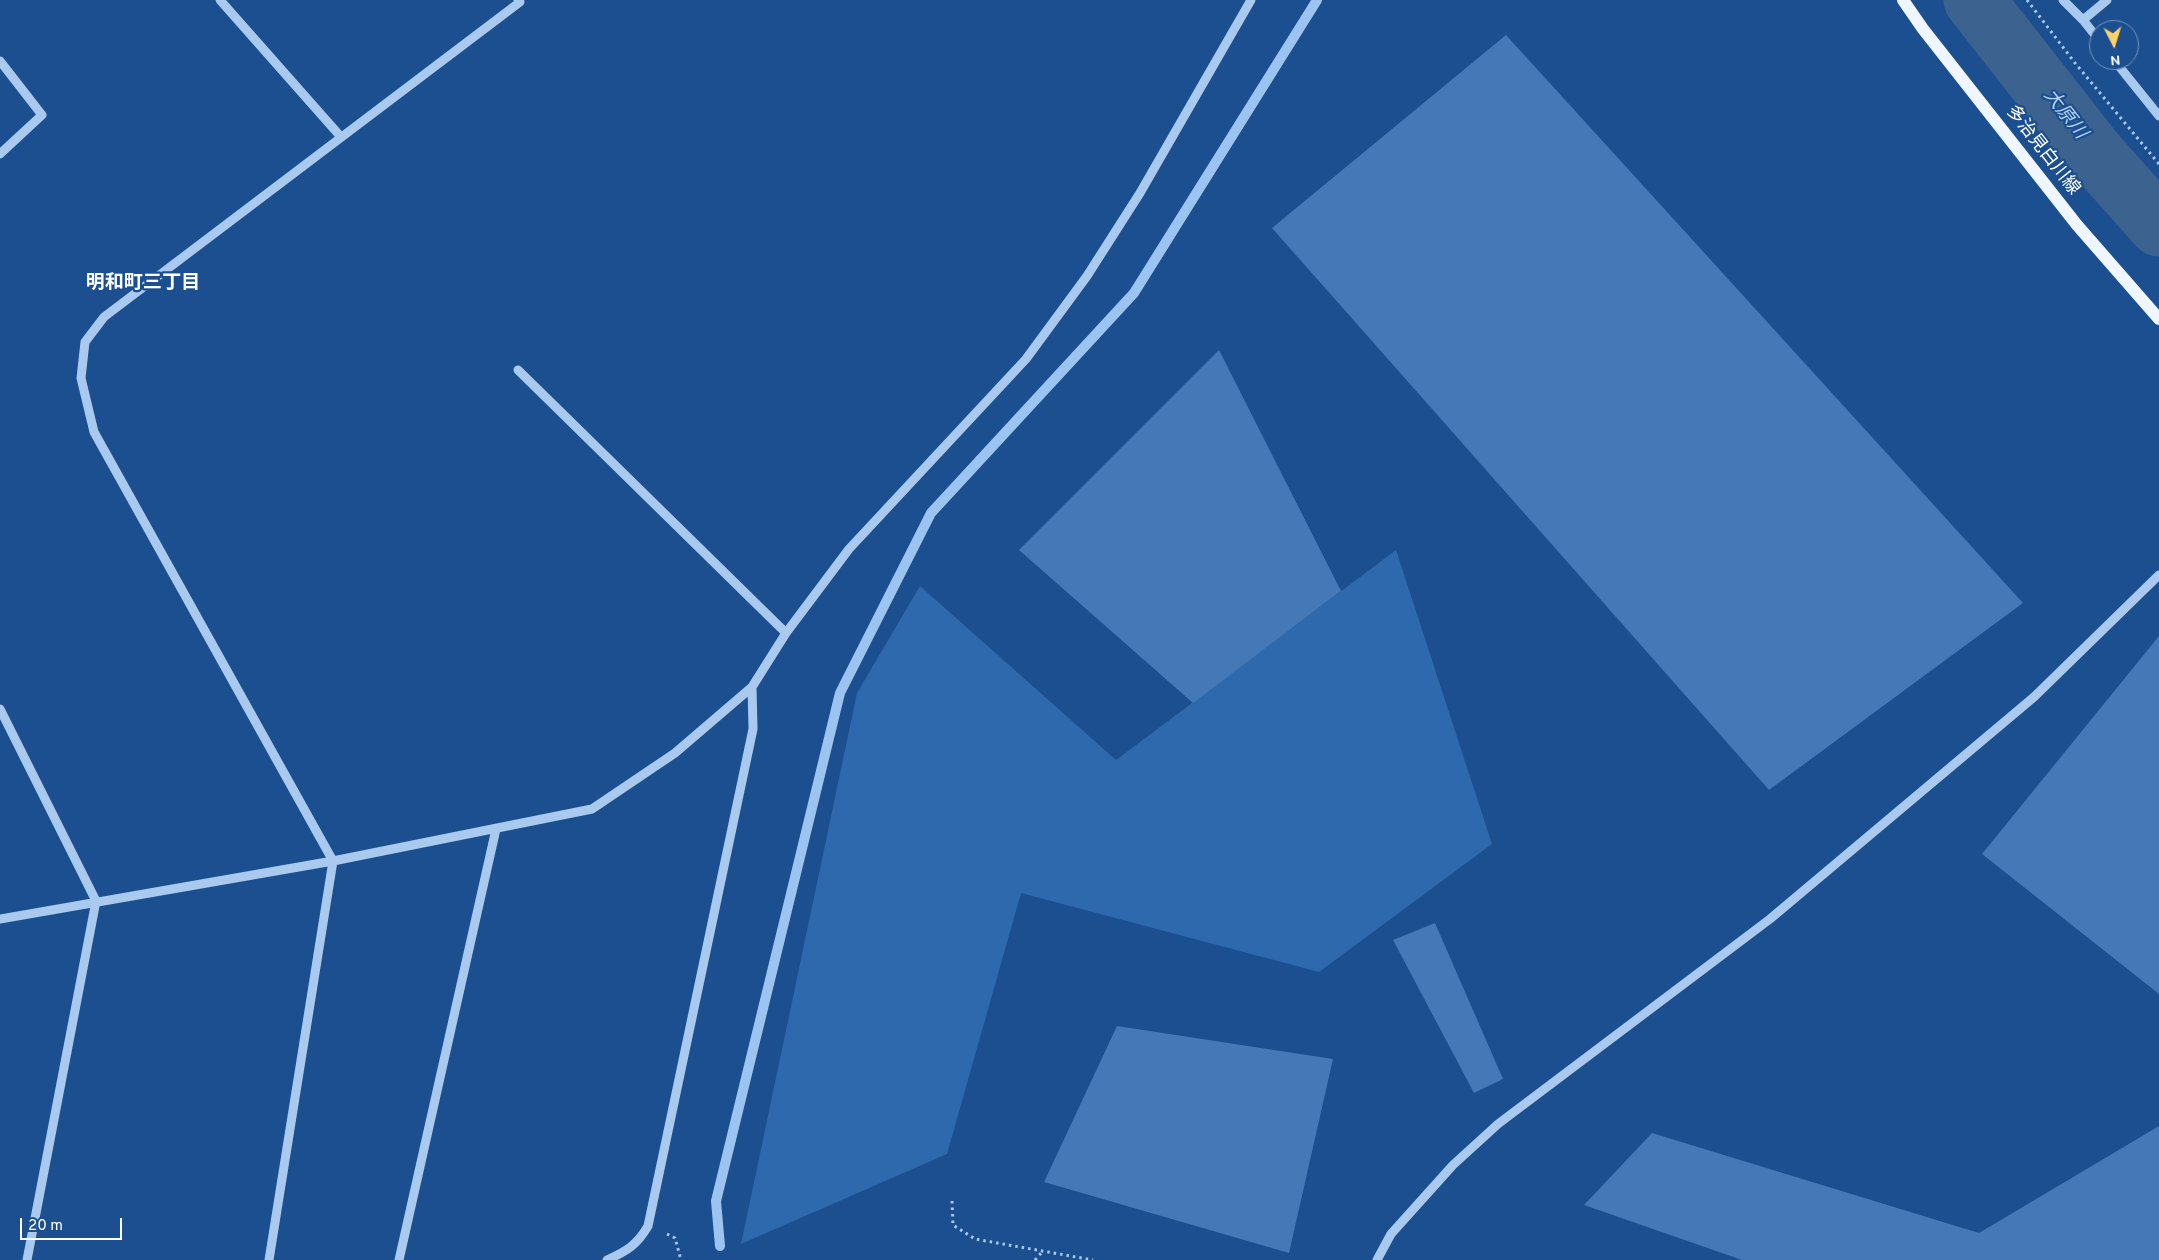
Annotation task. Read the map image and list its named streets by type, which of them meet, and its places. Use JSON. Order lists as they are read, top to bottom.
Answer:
{
  "streets": {
    "main road": ["多治見白川線"]
  },
  "districts": ["明和町三丁目"],
  "water": ["大原川"],
  "scale_bar": "20 m",
  "north": "bottom"
}
